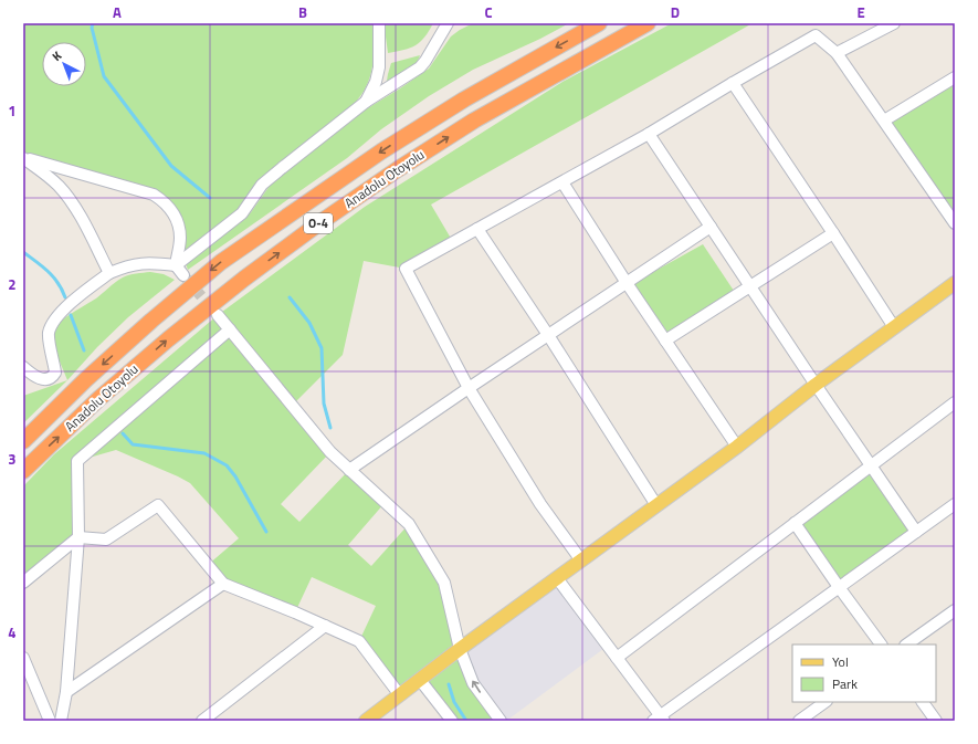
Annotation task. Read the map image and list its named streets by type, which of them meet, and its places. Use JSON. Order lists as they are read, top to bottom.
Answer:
{
  "streets": {
    "highway": ["Anadolu Otoyolu", "O-4"]
  },
  "legend": ["Yol", "Park"],
  "north": "top left",
  "grid": {
    "columns": [
      "A",
      "B",
      "C",
      "D",
      "E"
    ],
    "rows": [
      "1",
      "2",
      "3",
      "4"
    ]
  }
}
